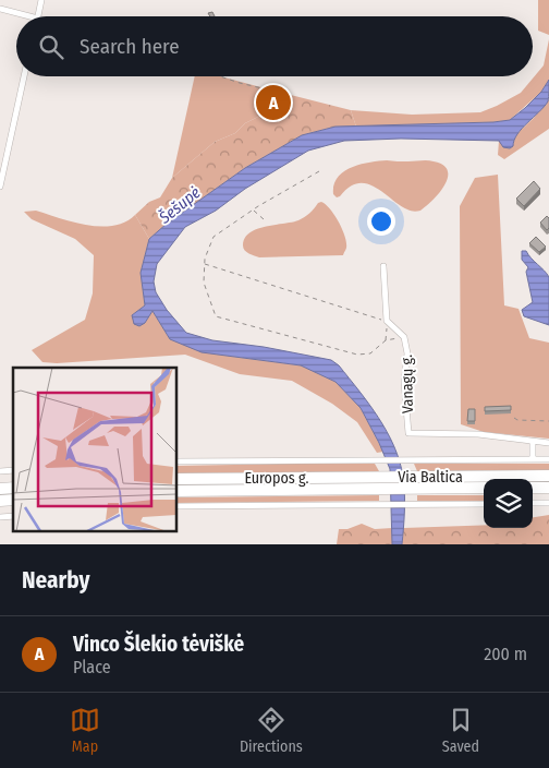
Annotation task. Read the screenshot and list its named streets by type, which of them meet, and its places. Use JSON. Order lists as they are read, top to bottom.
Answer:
{
  "streets": {
    "highway": ["Via Baltica", "Europos g."],
    "street": ["Vanagų g."]
  },
  "crossings": [
    ["Via Baltica", "Europos g."]
  ],
  "water": ["Šešupė"],
  "page": {
    "search": "Search here",
    "pins": "A",
    "heading": "Nearby",
    "list": [
      {
        "mark": "A",
        "name": "Vinco Šlekio tėviškė",
        "note": "Place",
        "value": "200 m"
      }
    ],
    "nav": ["Map", "Directions", "Saved"]
  }
}
